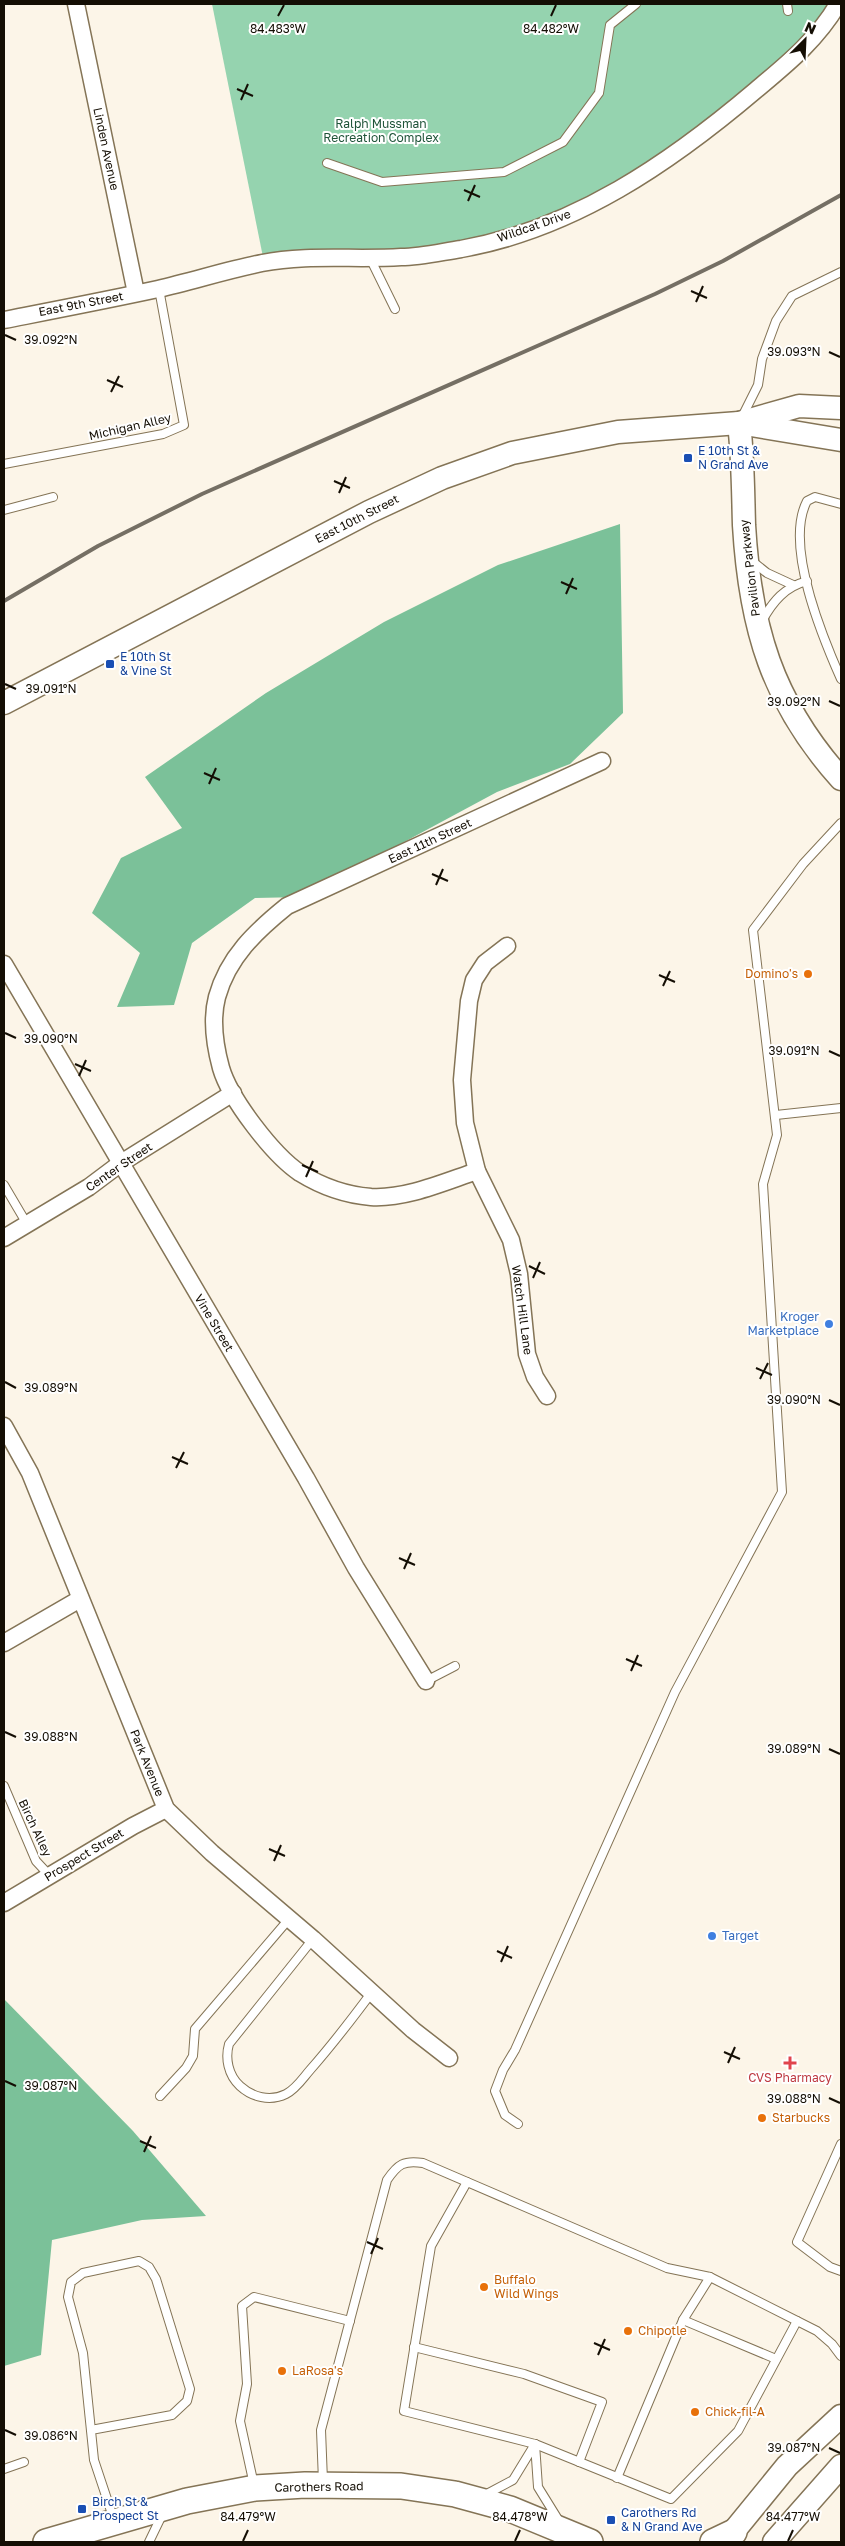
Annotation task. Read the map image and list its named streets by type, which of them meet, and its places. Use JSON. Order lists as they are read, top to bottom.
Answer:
{
  "streets": {
    "main road": ["East 10th Street", "Pavilion Parkway", "Carothers Road"],
    "street": [
      "Linden Avenue",
      "Wildcat Drive",
      "East 9th Street",
      "East 11th Street",
      "Center Street",
      "Watch Hill Lane",
      "Vine Street",
      "Park Avenue",
      "Prospect Street"
    ],
    "lane": ["Michigan Alley", "Birch Alley"]
  },
  "crossings": [
    ["Linden Avenue", "East 9th Street"],
    ["Wildcat Drive", "East 9th Street"],
    ["Wildcat Drive", "Michigan Alley"],
    ["East 9th Street", "Michigan Alley"],
    ["East 10th Street", "Pavilion Parkway"],
    ["East 11th Street", "Center Street"],
    ["East 11th Street", "Watch Hill Lane"],
    ["Center Street", "Vine Street"],
    ["Park Avenue", "Prospect Street"],
    ["Birch Alley", "Prospect Street"]
  ],
  "parks": ["Ralph Mussman Recreation Complex"],
  "places": {
    "transit": [
      "E 10th St & N Grand Ave",
      "E 10th St & Vine St",
      "Birch St & Prospect St",
      "Carothers Rd & N Grand Ave"
    ],
    "other": [
      "Domino's",
      "Kroger Marketplace",
      "Target",
      "Starbucks",
      "Buffalo Wild Wings",
      "Chipotle",
      "LaRosa's",
      "Chick-fil-A"
    ],
    "health": ["CVS Pharmacy"]
  },
  "north": "top right",
  "coordinates": [
    "84.482°W",
    "84.483°W",
    "39.092°N",
    "39.093°N",
    "39.091°N",
    "39.090°N",
    "39.089°N",
    "39.088°N",
    "39.087°N",
    "39.086°N",
    "84.479°W",
    "84.478°W",
    "84.477°W"
  ]
}
